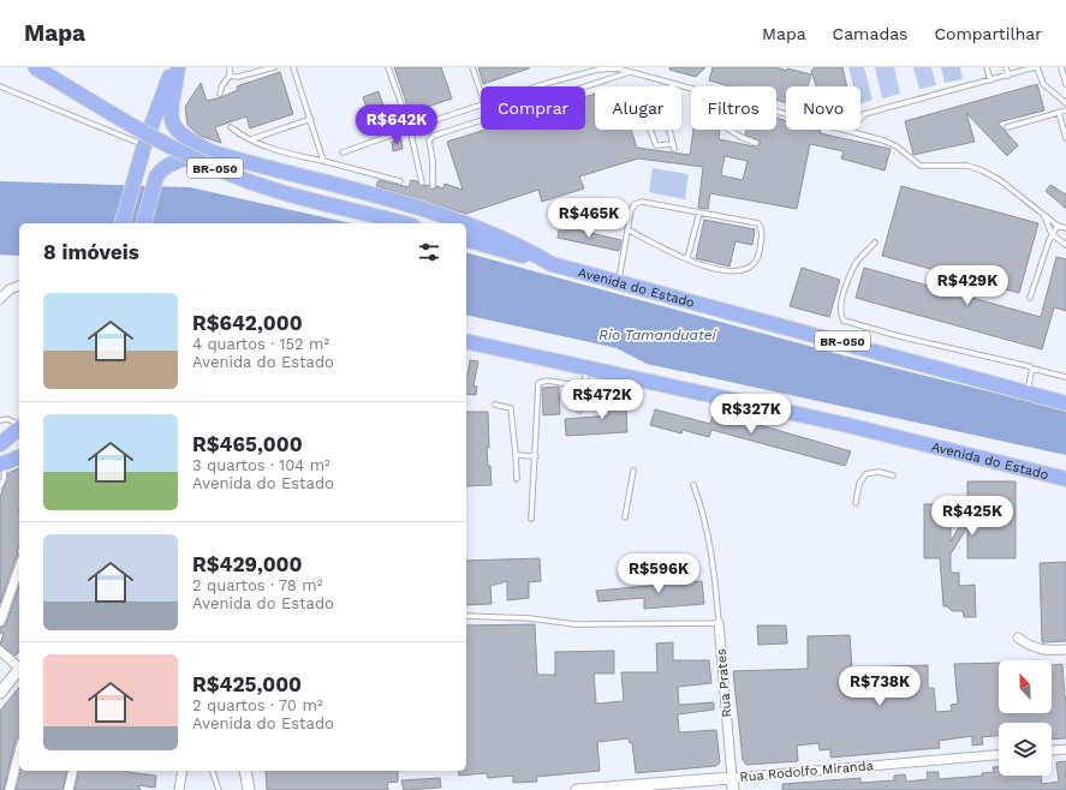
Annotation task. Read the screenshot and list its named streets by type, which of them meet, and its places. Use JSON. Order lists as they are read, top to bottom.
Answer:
{
  "streets": {
    "highway": ["BR-050", "Avenida do Estado"],
    "street": ["Rua Prates", "Rua Rodolfo Miranda"]
  },
  "crossings": [
    ["BR-050", "Avenida do Estado"],
    ["Rua Prates", "Rua Rodolfo Miranda"]
  ],
  "water": ["Rio Tamanduateí"],
  "north": "top",
  "page": {
    "header": "Mapa",
    "nav": ["Mapa", "Camadas", "Compartilhar"],
    "chip": [
      "Comprar",
      "Alugar",
      "Filtros",
      "Novo"
    ],
    "price": [
      "R$642K",
      "R$465K",
      "R$429K",
      "R$472K",
      "R$327K",
      "R$425K",
      "R$596K",
      "R$738K"
    ],
    "heading": "8 imóveis",
    "list": [
      {
        "name": "R$642,000",
        "note": "4 quartos · 152 m² · Avenida do Estado"
      },
      {
        "name": "R$465,000",
        "note": "3 quartos · 104 m² · Avenida do Estado"
      },
      {
        "name": "R$429,000",
        "note": "2 quartos · 78 m² · Avenida do Estado"
      },
      {
        "name": "R$425,000",
        "note": "2 quartos · 70 m² · Avenida do Estado"
      }
    ]
  }
}
